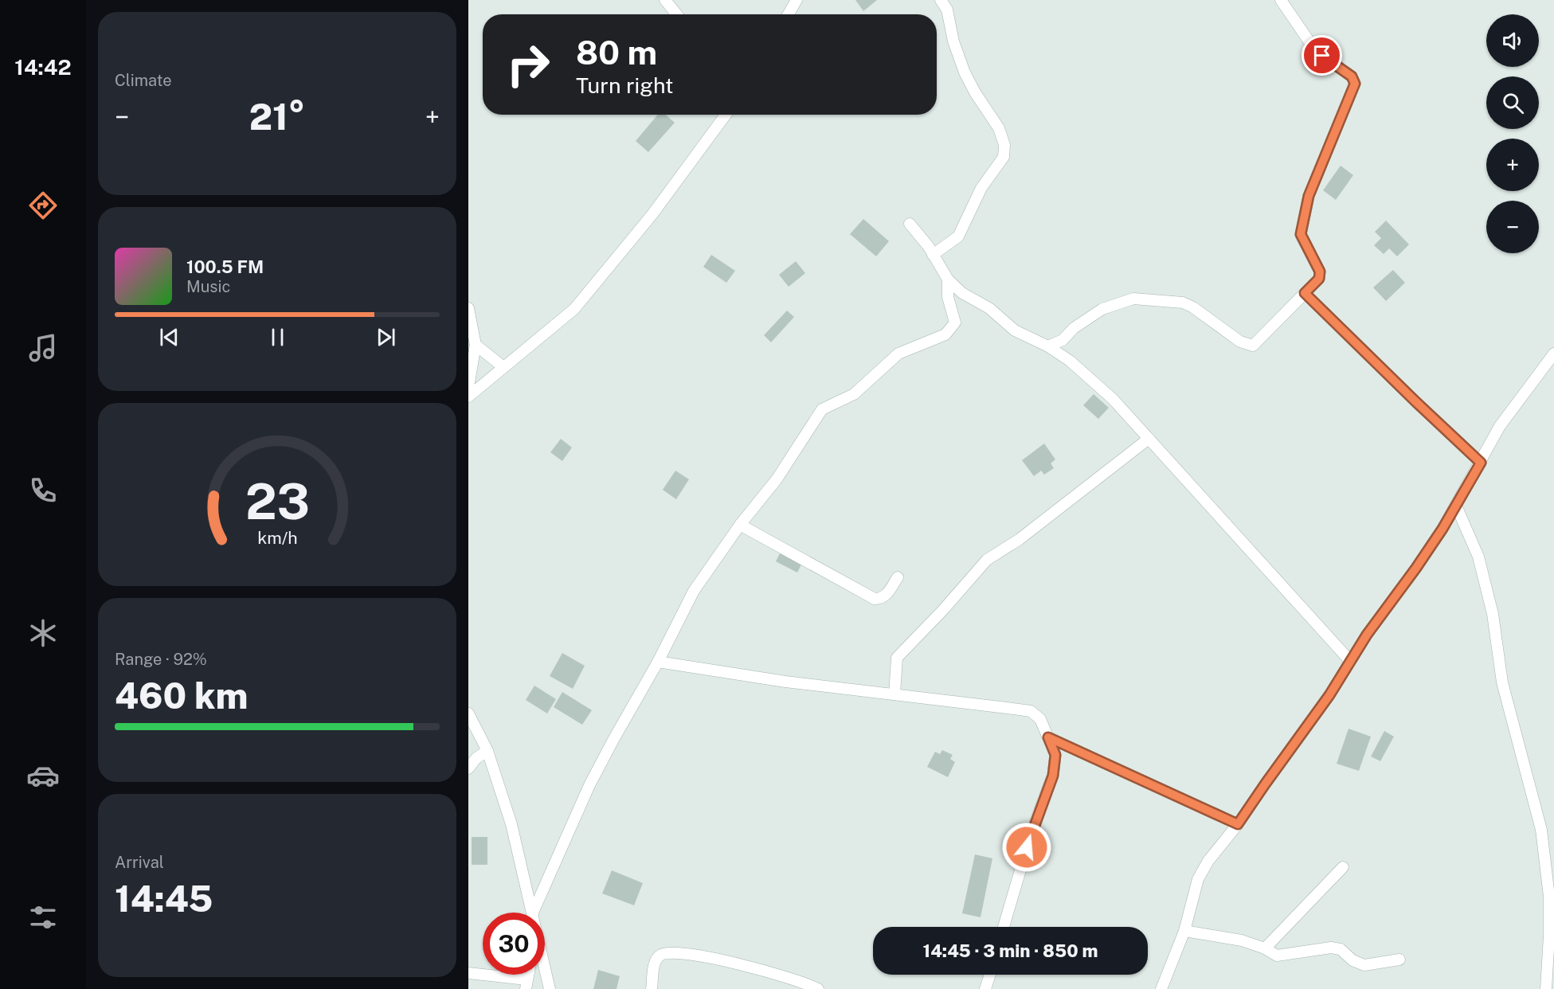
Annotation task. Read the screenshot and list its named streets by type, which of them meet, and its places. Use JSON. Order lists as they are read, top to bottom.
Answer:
{
  "page": {
    "tabs": "14:42",
    "tile": [
      "Climate",
      ["Range · 92%", "460 km"],
      ["Arrival", "14:45"]
    ],
    "map_buttons": ["+", "−"],
    "turn": ["80 m", "Turn right"],
    "heat": ["−", "21°", "+"],
    "song": ["100.5 FM", "Music"],
    "limit": "30",
    "trip": "14:45 · 3 min · 850 m",
    "gauge": ["23", "km/h"]
  }
}
